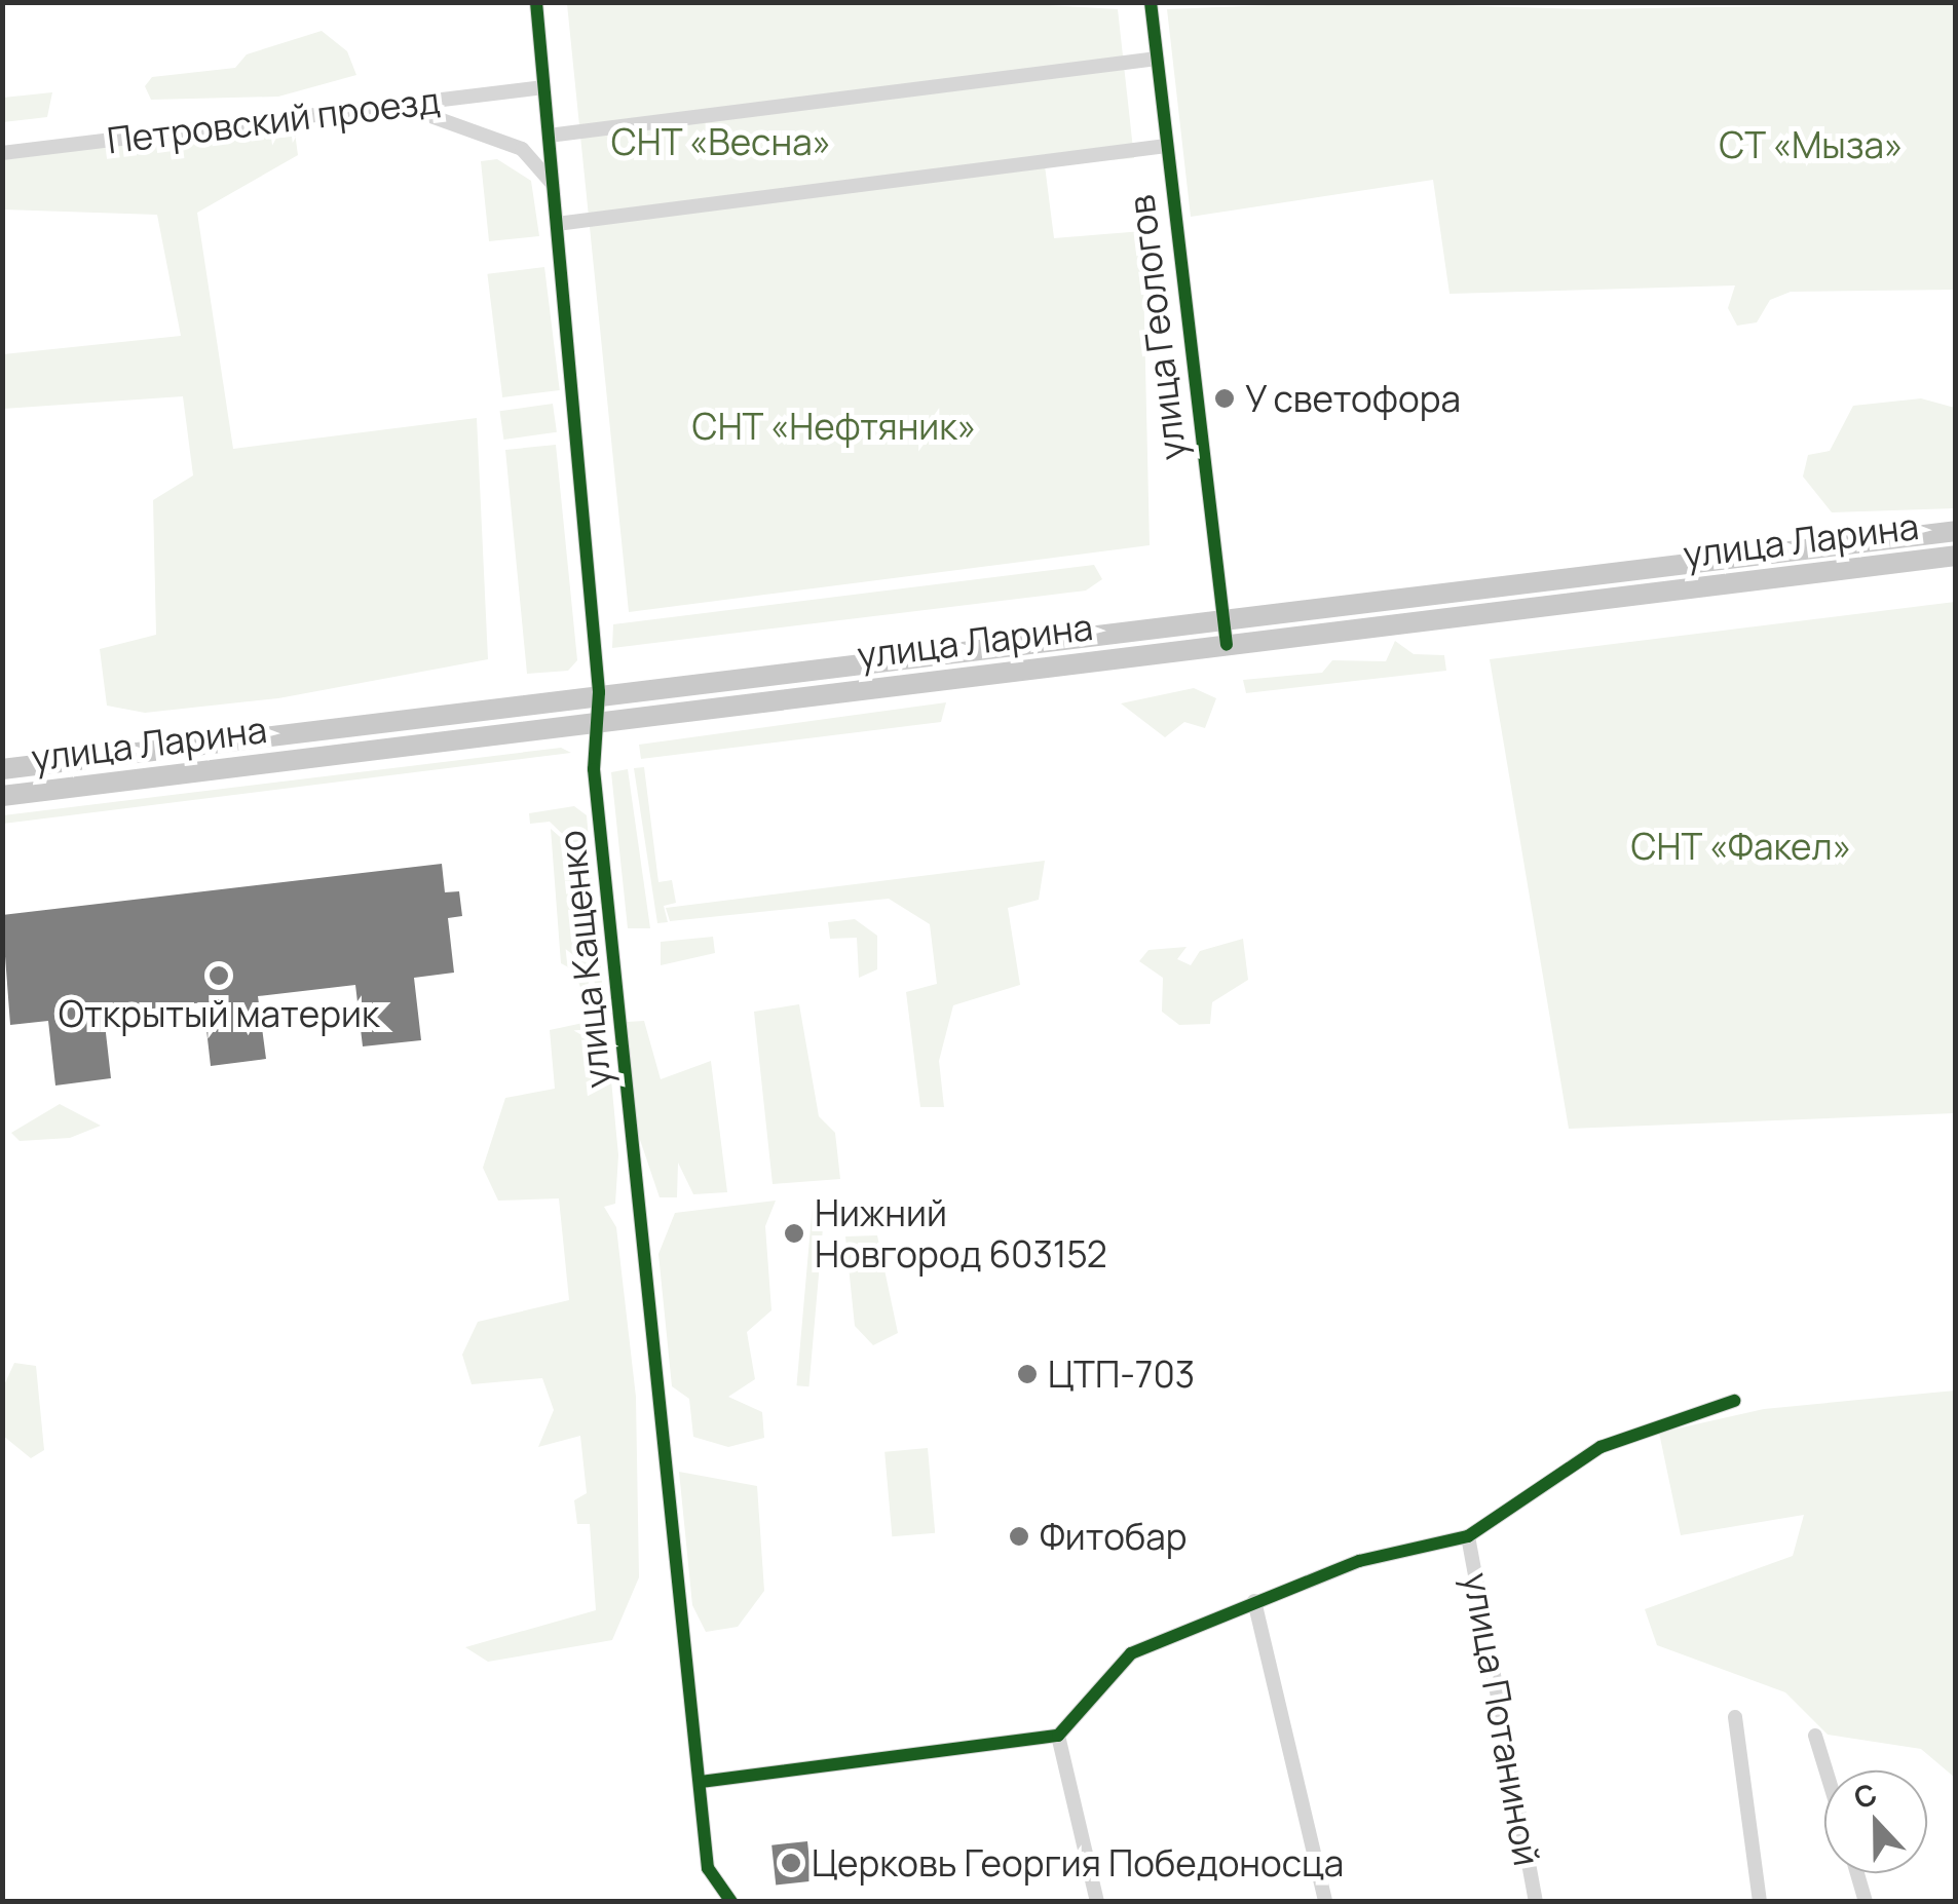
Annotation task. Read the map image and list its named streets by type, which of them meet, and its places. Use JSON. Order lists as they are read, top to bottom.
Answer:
{
  "streets": {
    "main road": ["улица Ларина"],
    "street": [
      "Петровский проезд",
      "улица Геологов",
      "улица Кащенко",
      "улица Потаниной"
    ]
  },
  "crossings": [
    ["Петровский проезд", "улица Кащенко"],
    ["улица Геологов", "улица Ларина"],
    ["улица Ларина", "улица Кащенко"]
  ],
  "parks": [
    "СНТ «Весна»",
    "СТ «Мыза»",
    "СНТ «Нефтяник»",
    "СНТ «Факел»"
  ],
  "places": [
    "У светофора",
    "Открытый материк",
    "Нижний Новгород 603152",
    "ЦТП-703",
    "Фитобар",
    "Церковь Георгия Победоносца"
  ],
  "north": "top"
}
